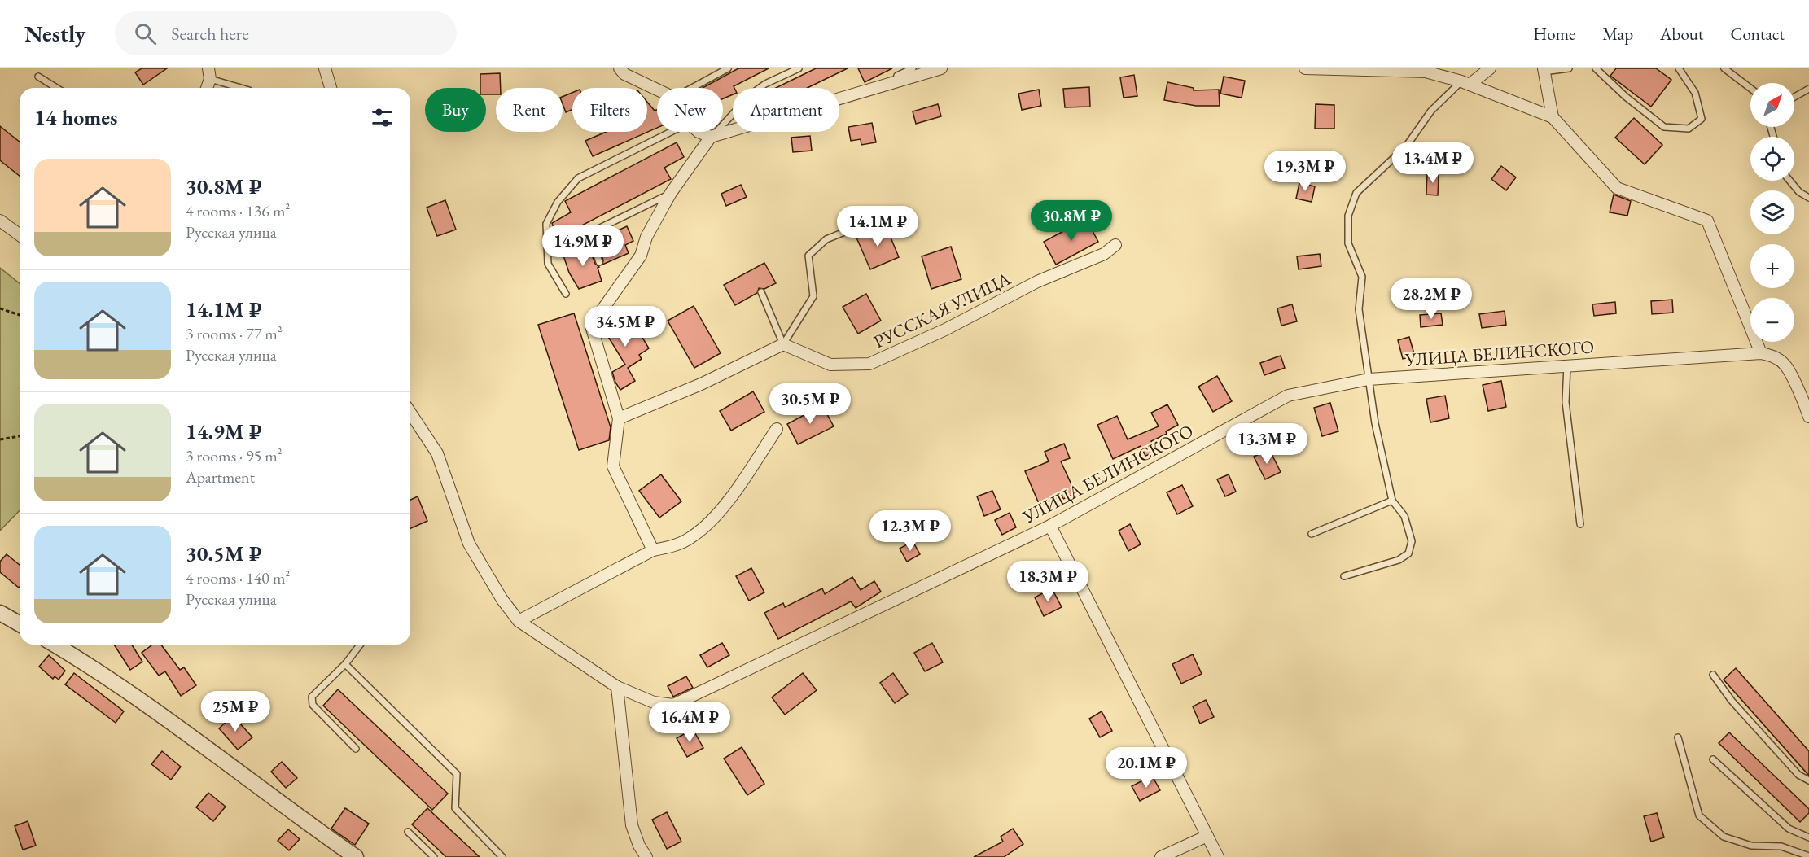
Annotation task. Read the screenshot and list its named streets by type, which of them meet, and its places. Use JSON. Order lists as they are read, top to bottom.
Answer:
{
  "streets": {
    "street": ["РУССКАЯ УЛИЦА", "УЛИЦА БЕЛИНСКОГО"]
  },
  "north": "top right",
  "page": {
    "header": "Nestly",
    "search": "Search here",
    "nav": [
      "Home",
      "Map",
      "About",
      "Contact"
    ],
    "map_buttons": ["+", "−"],
    "chip": [
      "Buy",
      "Rent",
      "Filters",
      "New",
      "Apartment"
    ],
    "heading": "14 homes",
    "price": [
      "13.4M ₽",
      "19.3M ₽",
      "30.8M ₽",
      "14.1M ₽",
      "14.9M ₽",
      "28.2M ₽",
      "34.5M ₽",
      "30.5M ₽",
      "13.3M ₽",
      "12.3M ₽",
      "18.3M ₽",
      "25M ₽",
      "16.4M ₽",
      "20.1M ₽"
    ],
    "list": [
      {
        "name": "30.8M ₽",
        "note": "4 rooms · 136 m² · Русская улица"
      },
      {
        "name": "14.1M ₽",
        "note": "3 rooms · 77 m² · Русская улица"
      },
      {
        "name": "14.9M ₽",
        "note": "3 rooms · 95 m² · Apartment"
      },
      {
        "name": "30.5M ₽",
        "note": "4 rooms · 140 m² · Русская улица"
      }
    ]
  }
}
